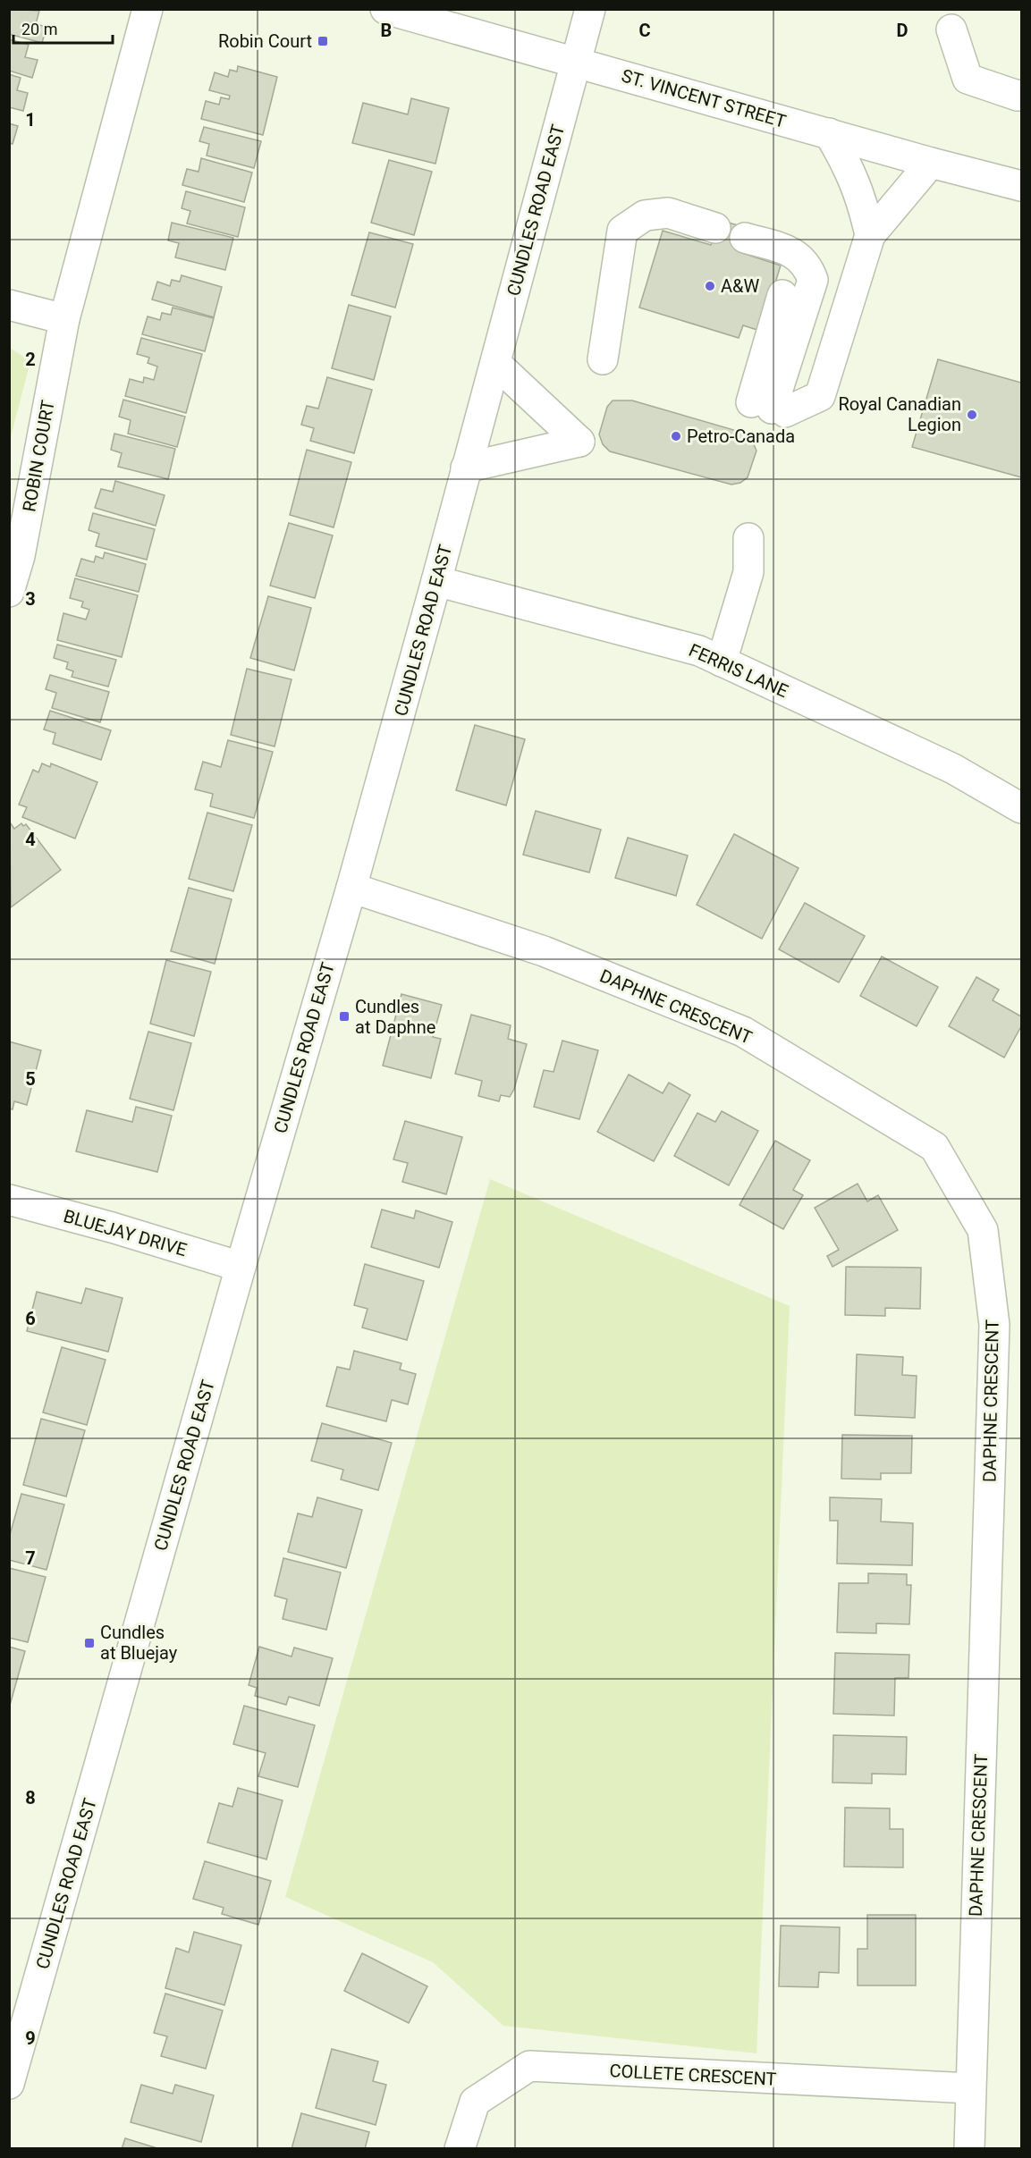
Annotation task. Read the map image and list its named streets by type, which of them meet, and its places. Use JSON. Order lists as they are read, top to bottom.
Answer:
{
  "streets": {
    "street": [
      "ST. VINCENT STREET",
      "CUNDLES ROAD EAST",
      "ROBIN COURT",
      "FERRIS LANE",
      "DAPHNE CRESCENT",
      "BLUEJAY DRIVE",
      "COLLETE CRESCENT"
    ]
  },
  "crossings": [
    ["ST. VINCENT STREET", "CUNDLES ROAD EAST"],
    ["CUNDLES ROAD EAST", "FERRIS LANE"],
    ["CUNDLES ROAD EAST", "DAPHNE CRESCENT"],
    ["CUNDLES ROAD EAST", "BLUEJAY DRIVE"],
    ["DAPHNE CRESCENT", "COLLETE CRESCENT"]
  ],
  "places": {
    "transit": ["Robin Court", "Cundles at Daphne", "Cundles at Bluejay"],
    "other": ["A&W", "Royal Canadian Legion", "Petro-Canada"]
  },
  "scale_bar": "20 m",
  "grid": {
    "columns": ["B", "C", "D"],
    "rows": [
      "1",
      "2",
      "3",
      "4",
      "5",
      "6",
      "7",
      "8",
      "9"
    ]
  }
}
